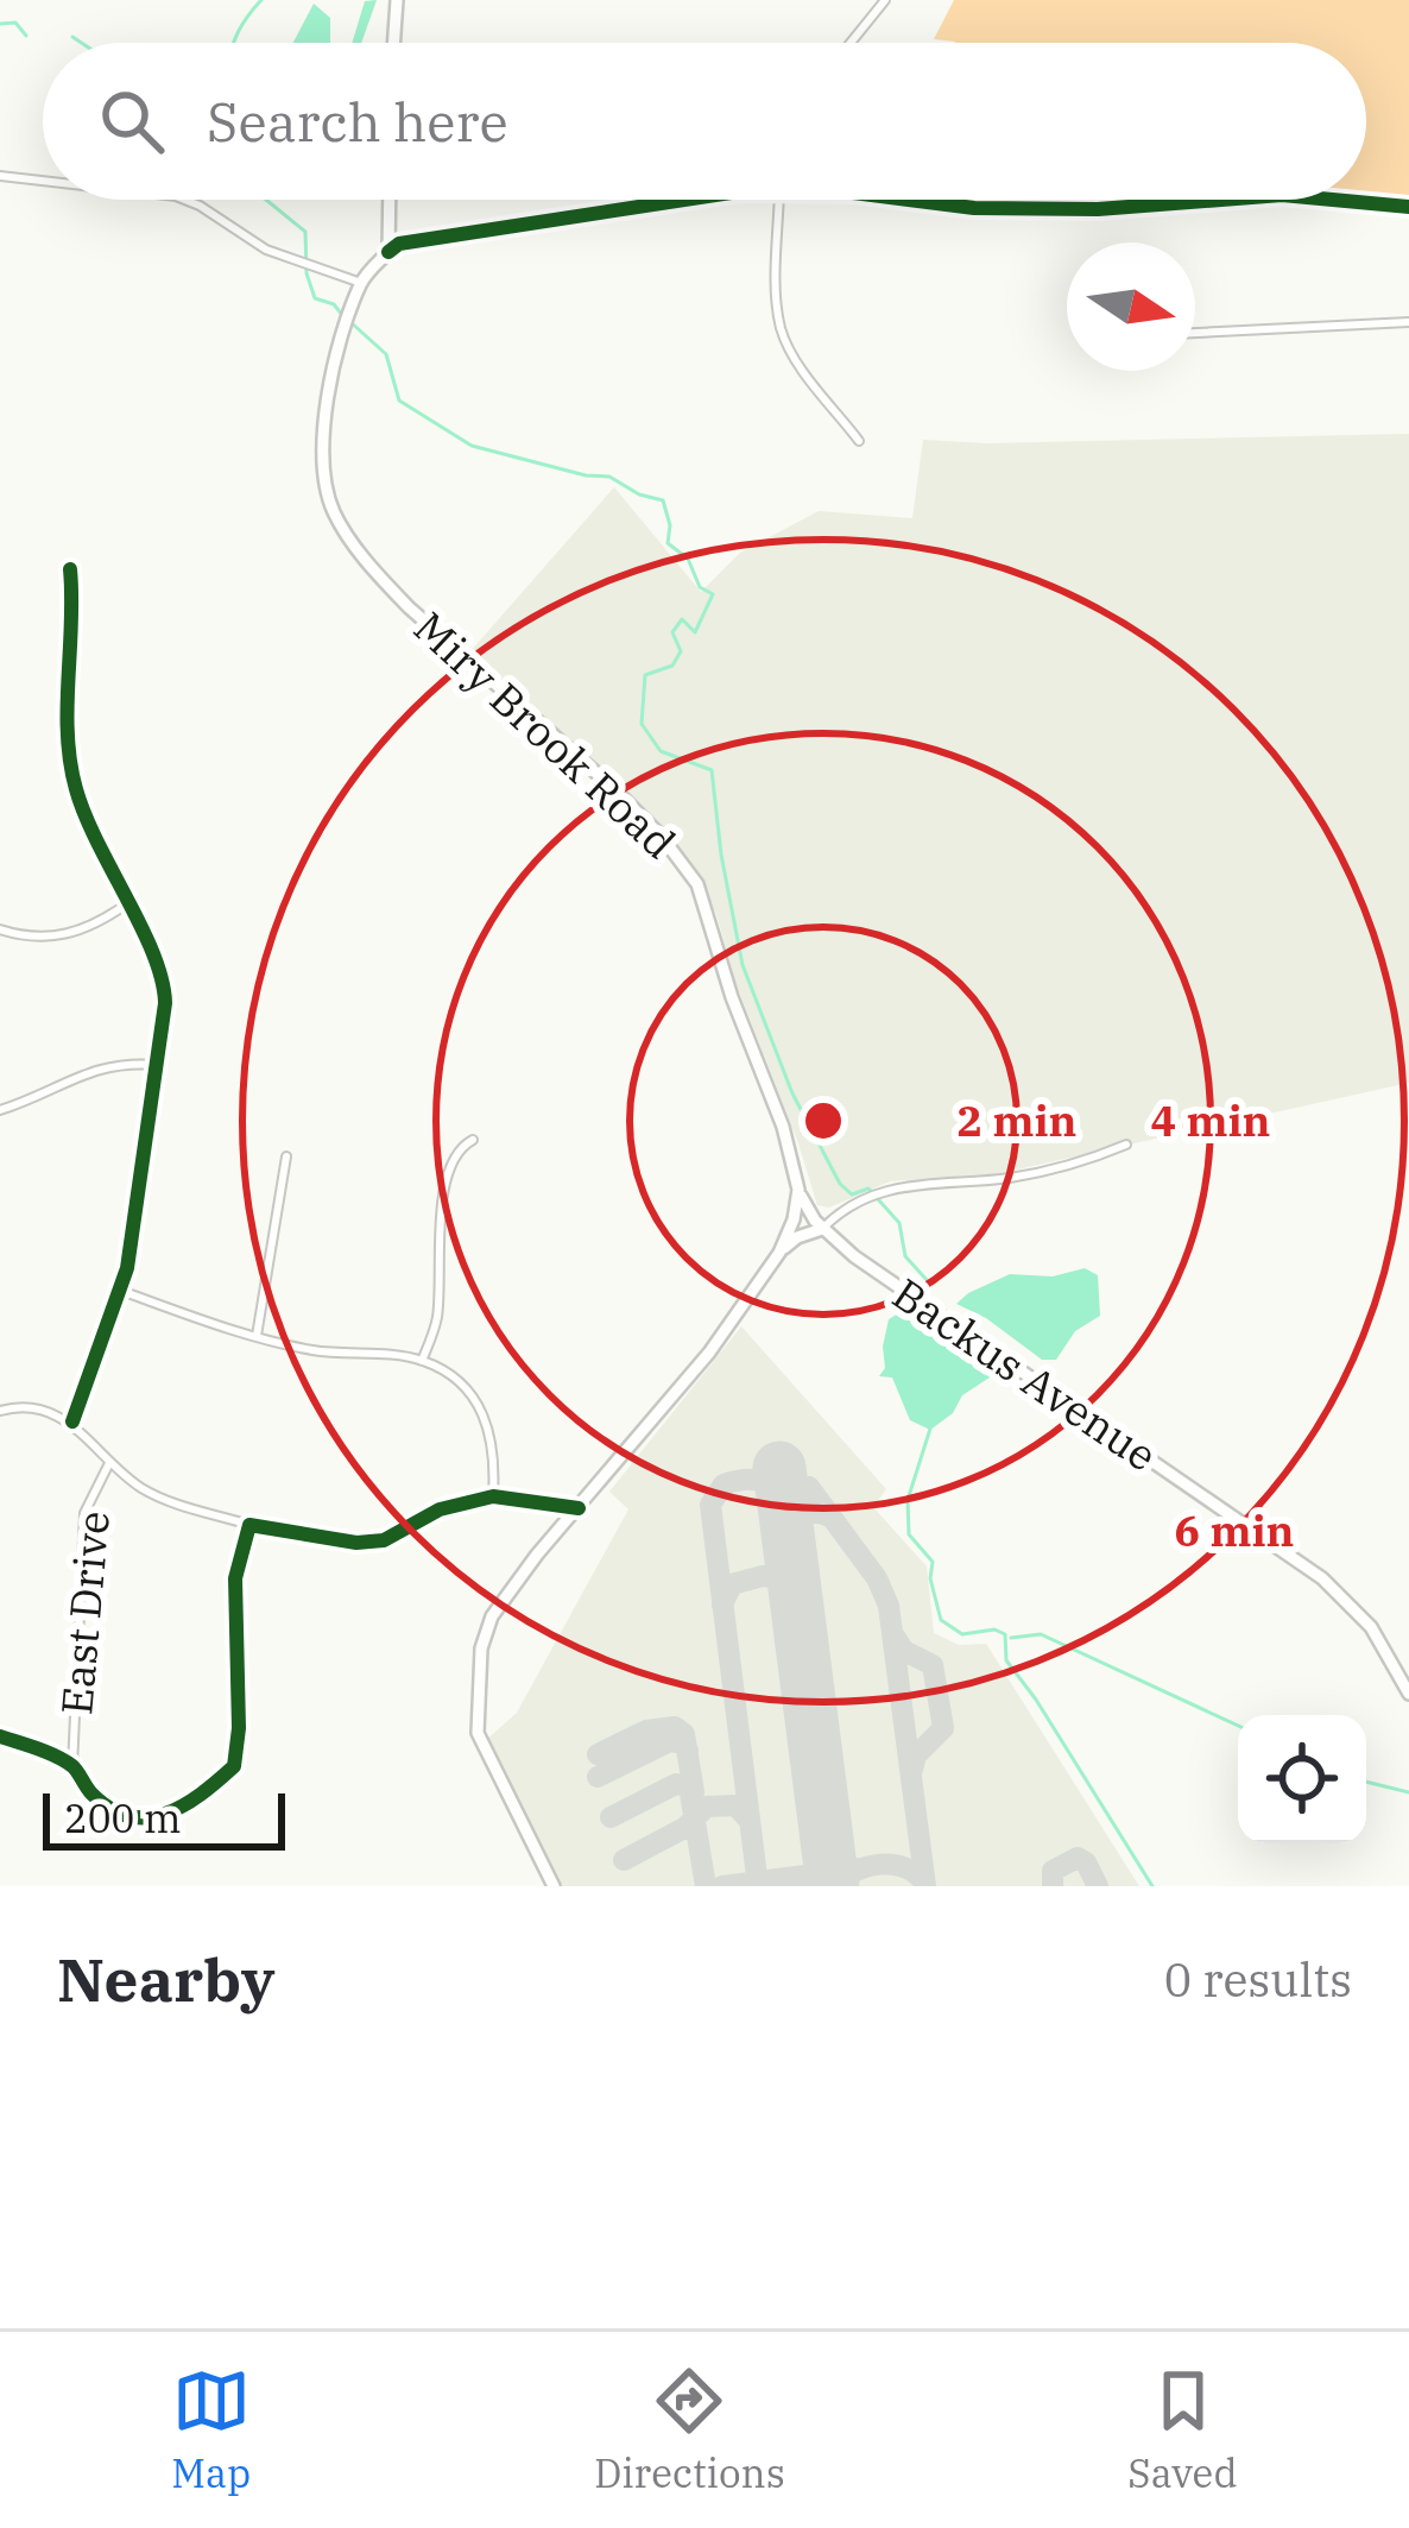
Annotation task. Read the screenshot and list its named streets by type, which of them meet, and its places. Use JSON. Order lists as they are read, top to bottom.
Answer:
{
  "streets": {
    "main road": ["Miry Brook Road", "Backus Avenue"],
    "street": ["East Drive"]
  },
  "crossings": [
    ["Miry Brook Road", "Backus Avenue"]
  ],
  "scale_bar": "200 m",
  "north": "right",
  "page": {
    "search": "Search here",
    "scale": "200 m",
    "heading": ["Nearby", "0 results"],
    "nav": ["Map", "Directions", "Saved"]
  },
  "rings": ["2 min", "4 min", "6 min"]
}
